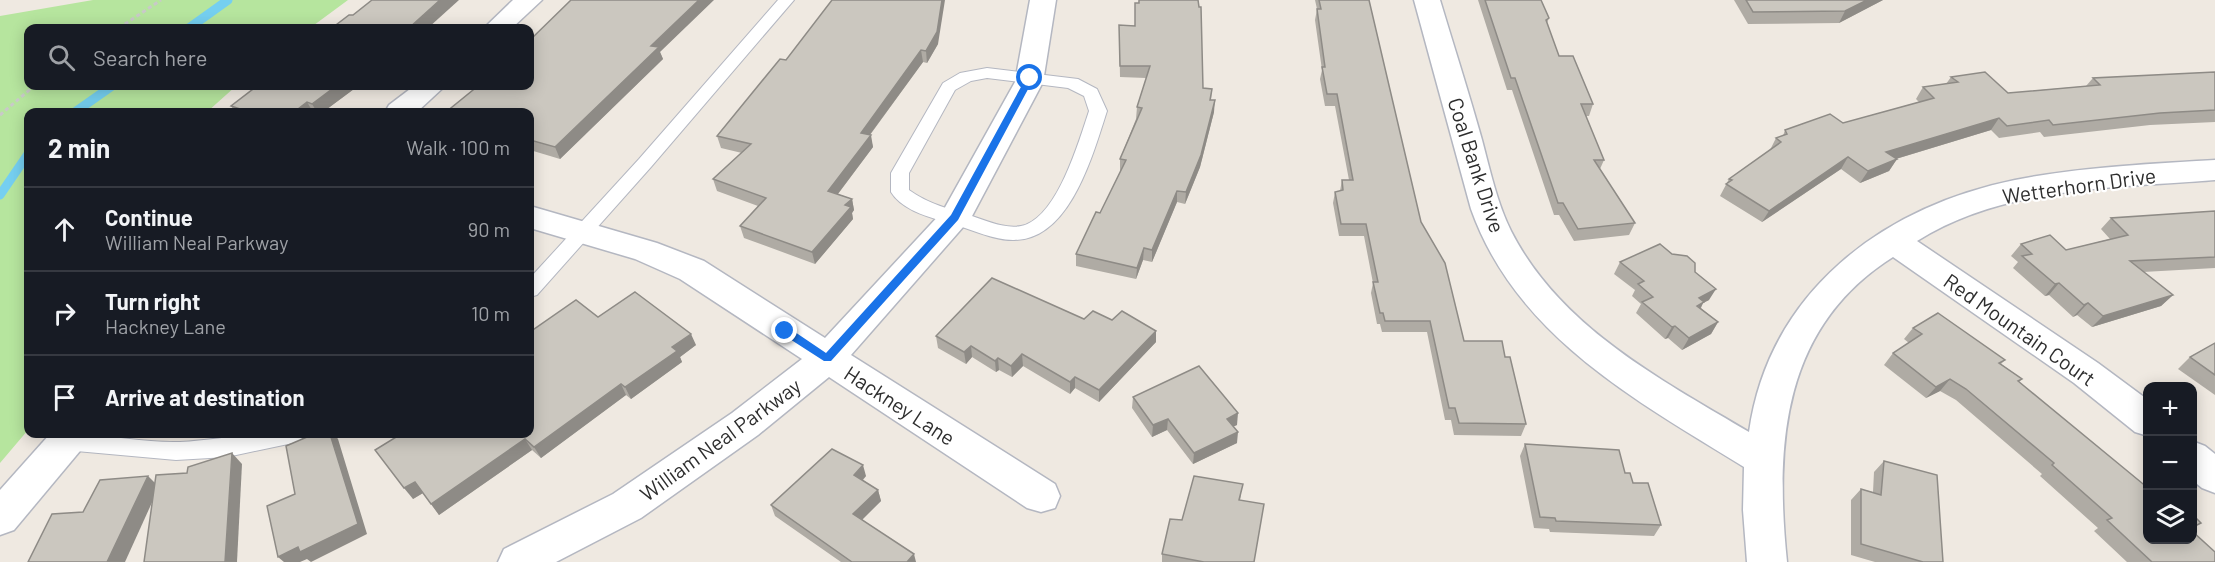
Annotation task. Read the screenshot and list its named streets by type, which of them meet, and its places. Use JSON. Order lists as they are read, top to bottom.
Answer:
{
  "streets": {
    "street": [
      "Coal Bank Drive",
      "Wetterhorn Drive",
      "Red Mountain Court",
      "Hackney Lane",
      "William Neal Parkway"
    ]
  },
  "crossings": [
    ["Coal Bank Drive", "Wetterhorn Drive"],
    ["Wetterhorn Drive", "Red Mountain Court"],
    ["Hackney Lane", "William Neal Parkway"]
  ],
  "page": {
    "search": "Search here",
    "heading": ["2 min", "Walk · 100 m"],
    "list": [
      ["Continue", "William Neal Parkway", "90 m"],
      ["Turn right", "Hackney Lane", "10 m"],
      "Arrive at destination"
    ],
    "map_buttons": ["+", "−"]
  }
}
